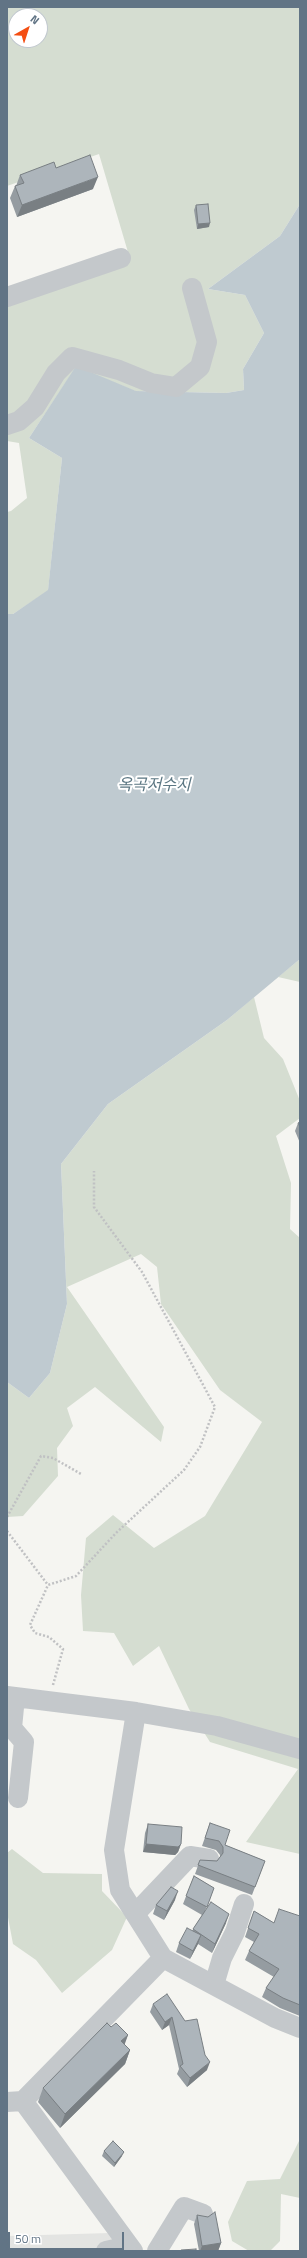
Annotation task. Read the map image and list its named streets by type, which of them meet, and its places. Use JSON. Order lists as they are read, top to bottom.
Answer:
{
  "water": ["옥곡저수지"],
  "scale_bar": "50 m",
  "north": "top right"
}
